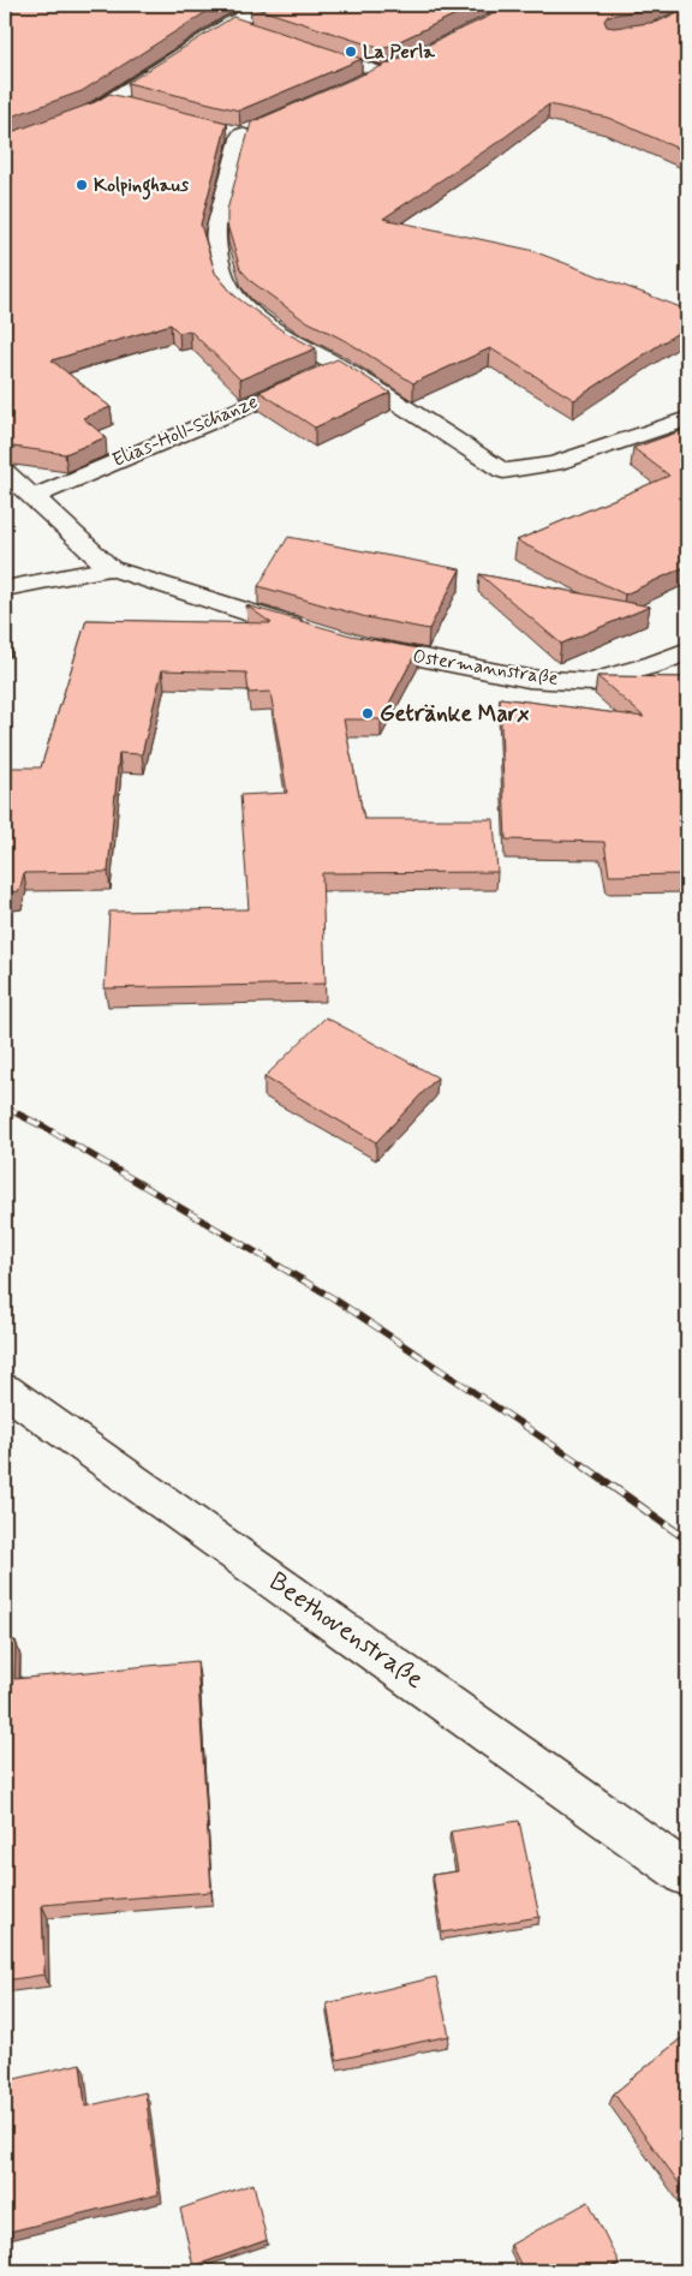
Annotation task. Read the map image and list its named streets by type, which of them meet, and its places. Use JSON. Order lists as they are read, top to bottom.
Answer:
{
  "streets": {
    "street": ["Elias-Holl-Schanze", "Ostermannstraße", "Beethovenstraße"]
  },
  "places": ["La Perla", "Kolpinghaus", "Getränke Marx"]
}
